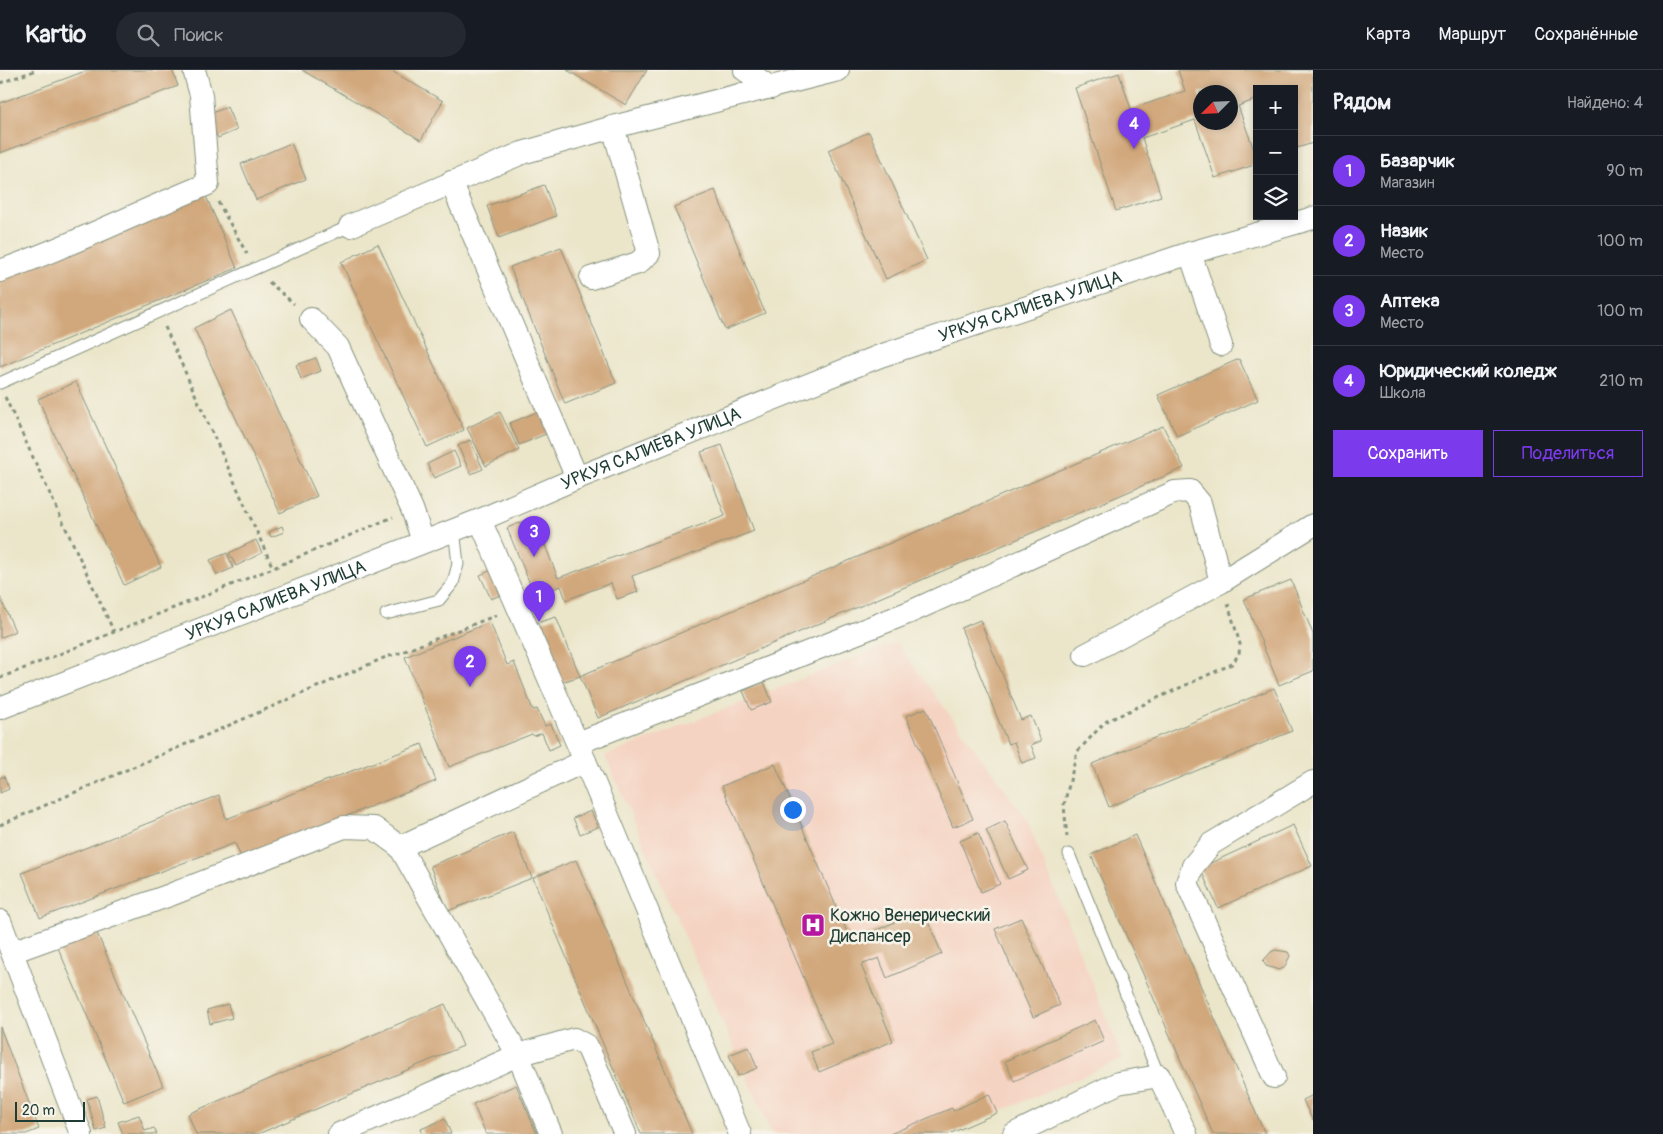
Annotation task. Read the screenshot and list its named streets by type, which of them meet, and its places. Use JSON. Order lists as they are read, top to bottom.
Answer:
{
  "streets": {
    "street": ["УРКУЯ САЛИЕВА УЛИЦА"]
  },
  "places": {
    "hospital": ["Кожно Венерический Диспансер"]
  },
  "scale_bar": "20 m",
  "north": "bottom left",
  "page": {
    "header": "Kartio",
    "search": "Поиск",
    "nav": ["Карта", "Маршрут", "Сохранённые"],
    "heading": ["Рядом", "Найдено: 4"],
    "map_buttons": ["+", "−"],
    "pins": [
      "4",
      "3",
      "1",
      "2"
    ],
    "list": [
      {
        "mark": "1",
        "name": "Базарчик",
        "note": "Магазин",
        "value": "90 m"
      },
      {
        "mark": "2",
        "name": "Назик",
        "note": "Место",
        "value": "100 m"
      },
      {
        "mark": "3",
        "name": "Аптека",
        "note": "Место",
        "value": "100 m"
      },
      {
        "mark": "4",
        "name": "Юридический коледж",
        "note": "Школа",
        "value": "210 m"
      }
    ],
    "buttons": ["Сохранить", "Поделиться"],
    "scale": "20 m"
  }
}
